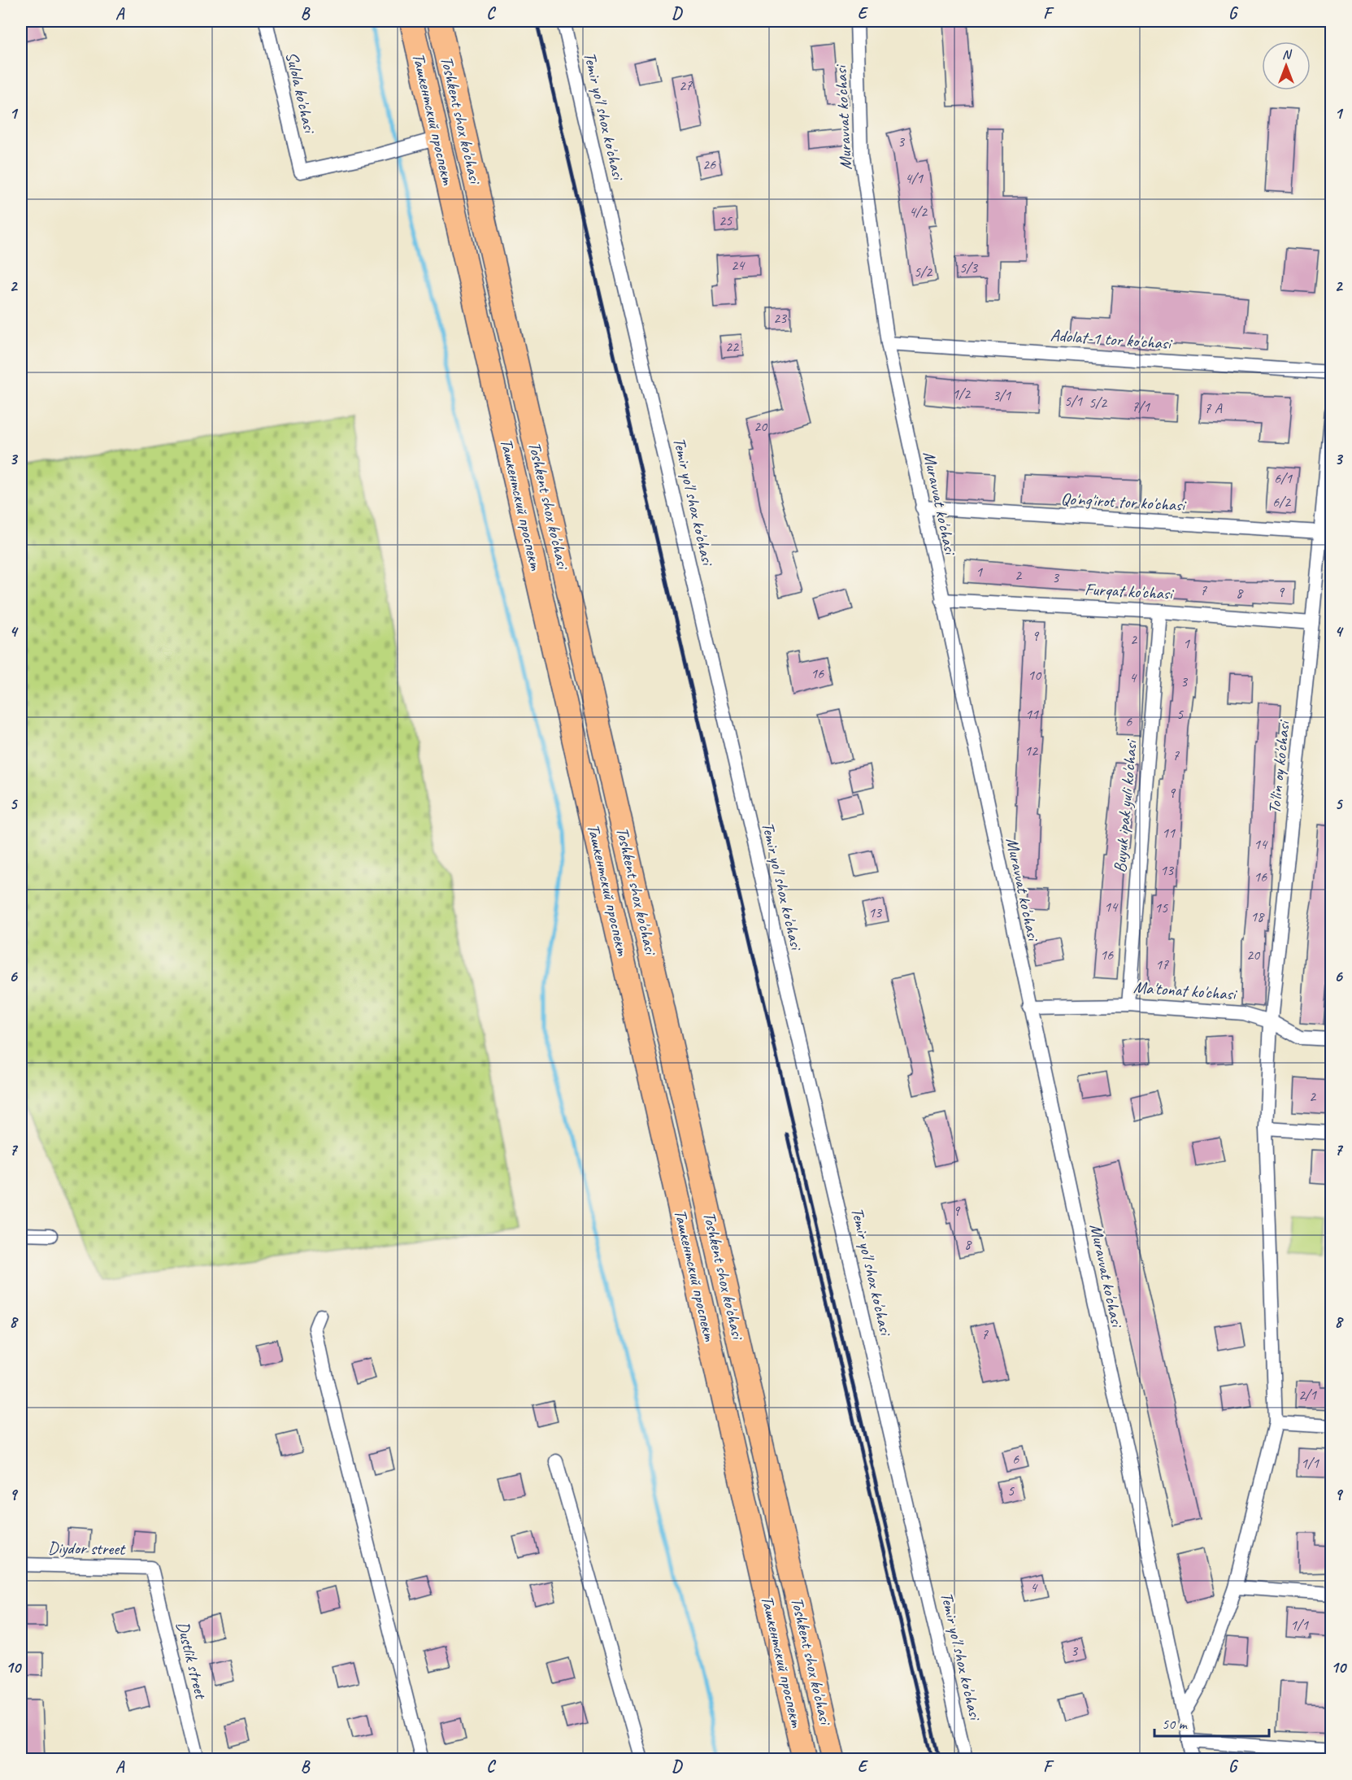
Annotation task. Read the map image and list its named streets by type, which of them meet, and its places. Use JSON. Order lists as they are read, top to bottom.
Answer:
{
  "streets": {
    "highway": ["Ташкентский проспект", "Toshkent shox ko'chasi"],
    "street": [
      "Sulola ko'chasi",
      "Temir yo'l shox ko'chasi",
      "Muravvat ko'chasi",
      "Adolat-1 tor ko'chasi",
      "Qo'ng'irot tor ko'chasi",
      "Furqat ko'chasi",
      "To'lin oy ko'chasi",
      "Buyuk ipak yuli ko'chasi",
      "Ma'tonat ko'chasi",
      "Diydor street",
      "Dustlik street"
    ]
  },
  "crossings": [
    ["Sulola ko'chasi", "Ташкентский проспект"],
    ["Muravvat ko'chasi", "Adolat-1 tor ko'chasi"],
    ["Muravvat ko'chasi", "Qo'ng'irot tor ko'chasi"],
    ["Muravvat ko'chasi", "Furqat ko'chasi"],
    ["Muravvat ko'chasi", "To'lin oy ko'chasi"],
    ["Muravvat ko'chasi", "Ma'tonat ko'chasi"],
    ["Qo'ng'irot tor ko'chasi", "To'lin oy ko'chasi"],
    ["Furqat ko'chasi", "To'lin oy ko'chasi"],
    ["Furqat ko'chasi", "Buyuk ipak yuli ko'chasi"],
    ["To'lin oy ko'chasi", "Ma'tonat ko'chasi"],
    ["Buyuk ipak yuli ko'chasi", "Ma'tonat ko'chasi"],
    ["Diydor street", "Dustlik street"]
  ],
  "house_numbers": [
    "27",
    "3",
    "26",
    "4/1",
    "4/2",
    "25",
    "24",
    "5/3",
    "5/2",
    "23",
    "22",
    "1/2",
    "3/1",
    "5/1",
    "5/2",
    "7/1",
    "7 А",
    "20",
    "6/1",
    "6/2",
    "1",
    "2",
    "3",
    "7",
    "9",
    "8",
    "9",
    "2",
    "1",
    "16",
    "10",
    "4",
    "3",
    "11",
    "5",
    "6",
    "12",
    "7",
    "9",
    "11",
    "14",
    "13",
    "16",
    "14",
    "15",
    "13",
    "18",
    "16",
    "20",
    "17",
    "2",
    "9",
    "8",
    "7",
    "2/1",
    "6",
    "1/1",
    "5",
    "4",
    "1/1",
    "3"
  ],
  "scale_bar": "50 m",
  "north": "top",
  "grid": {
    "columns": [
      "A",
      "B",
      "C",
      "D",
      "E",
      "F",
      "G"
    ],
    "rows": [
      "1",
      "2",
      "3",
      "4",
      "5",
      "6",
      "7",
      "8",
      "9",
      "10"
    ]
  }
}
